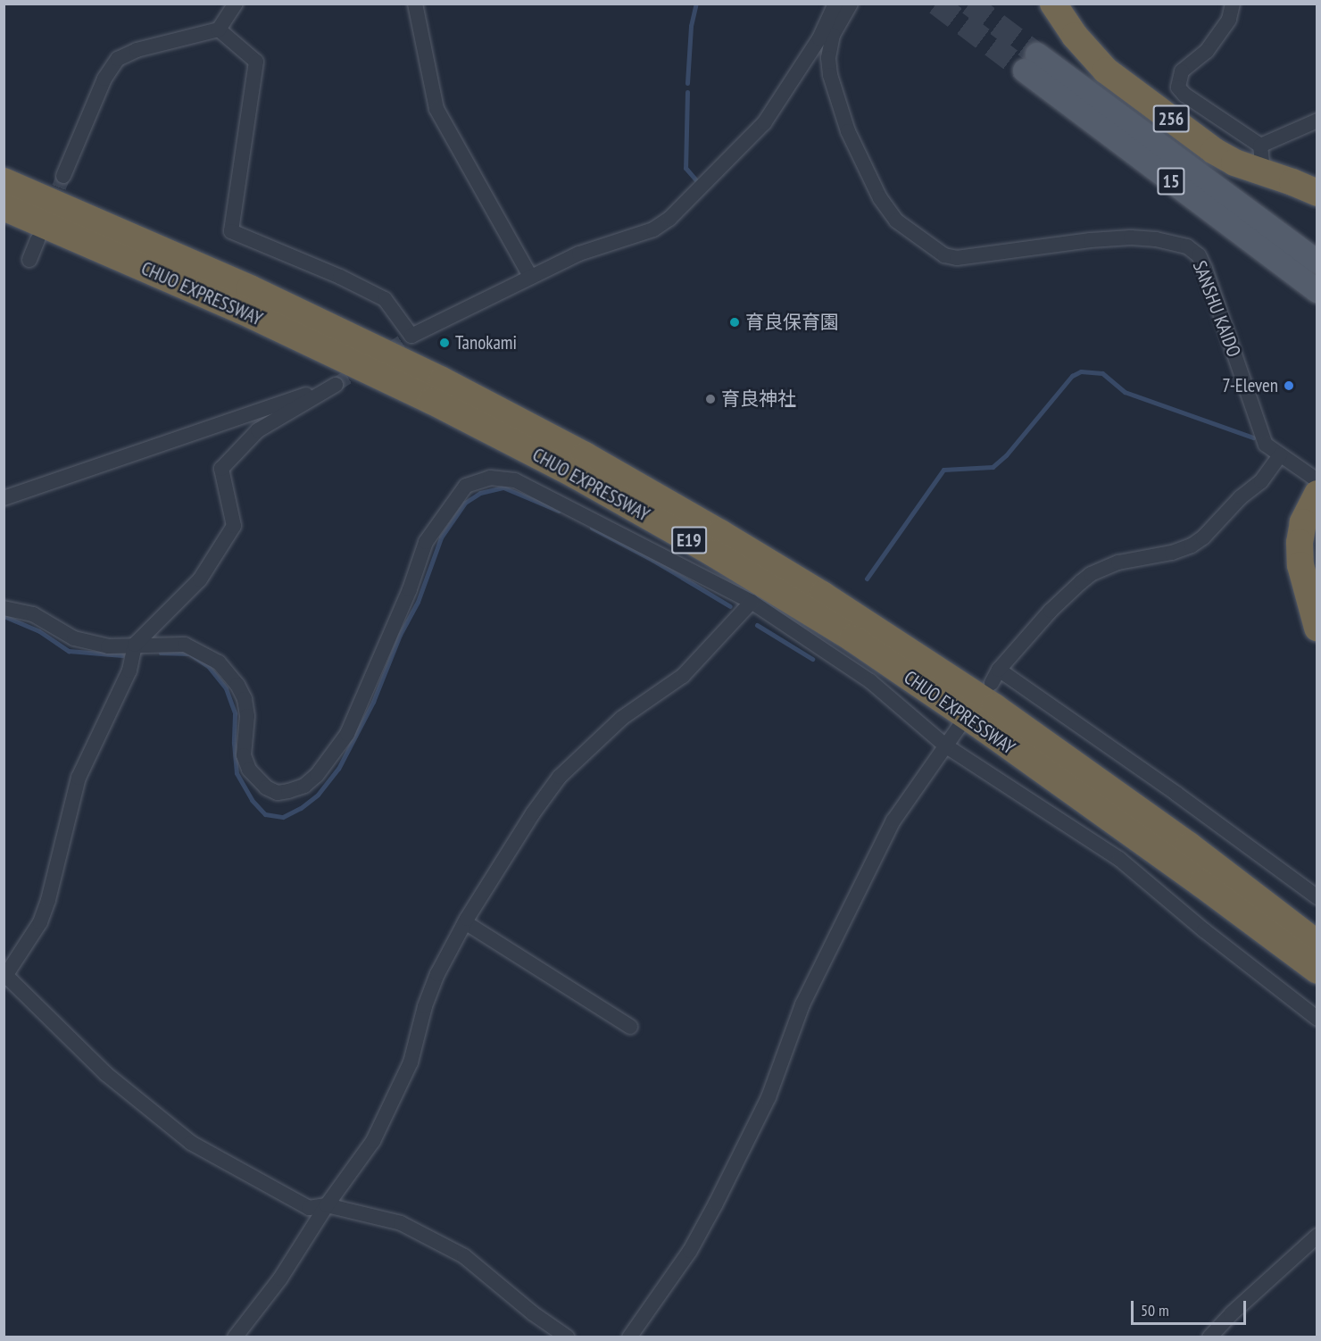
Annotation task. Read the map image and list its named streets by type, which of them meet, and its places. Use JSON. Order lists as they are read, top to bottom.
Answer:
{
  "streets": {
    "highway": ["256", "CHUO EXPRESSWAY", "E19"],
    "main road": ["15"],
    "street": ["SANSHU KAIDO"]
  },
  "places": [
    "育良保育園",
    "Tanokami",
    "7-Eleven",
    "育良神社"
  ],
  "scale_bar": "50 m"
}
